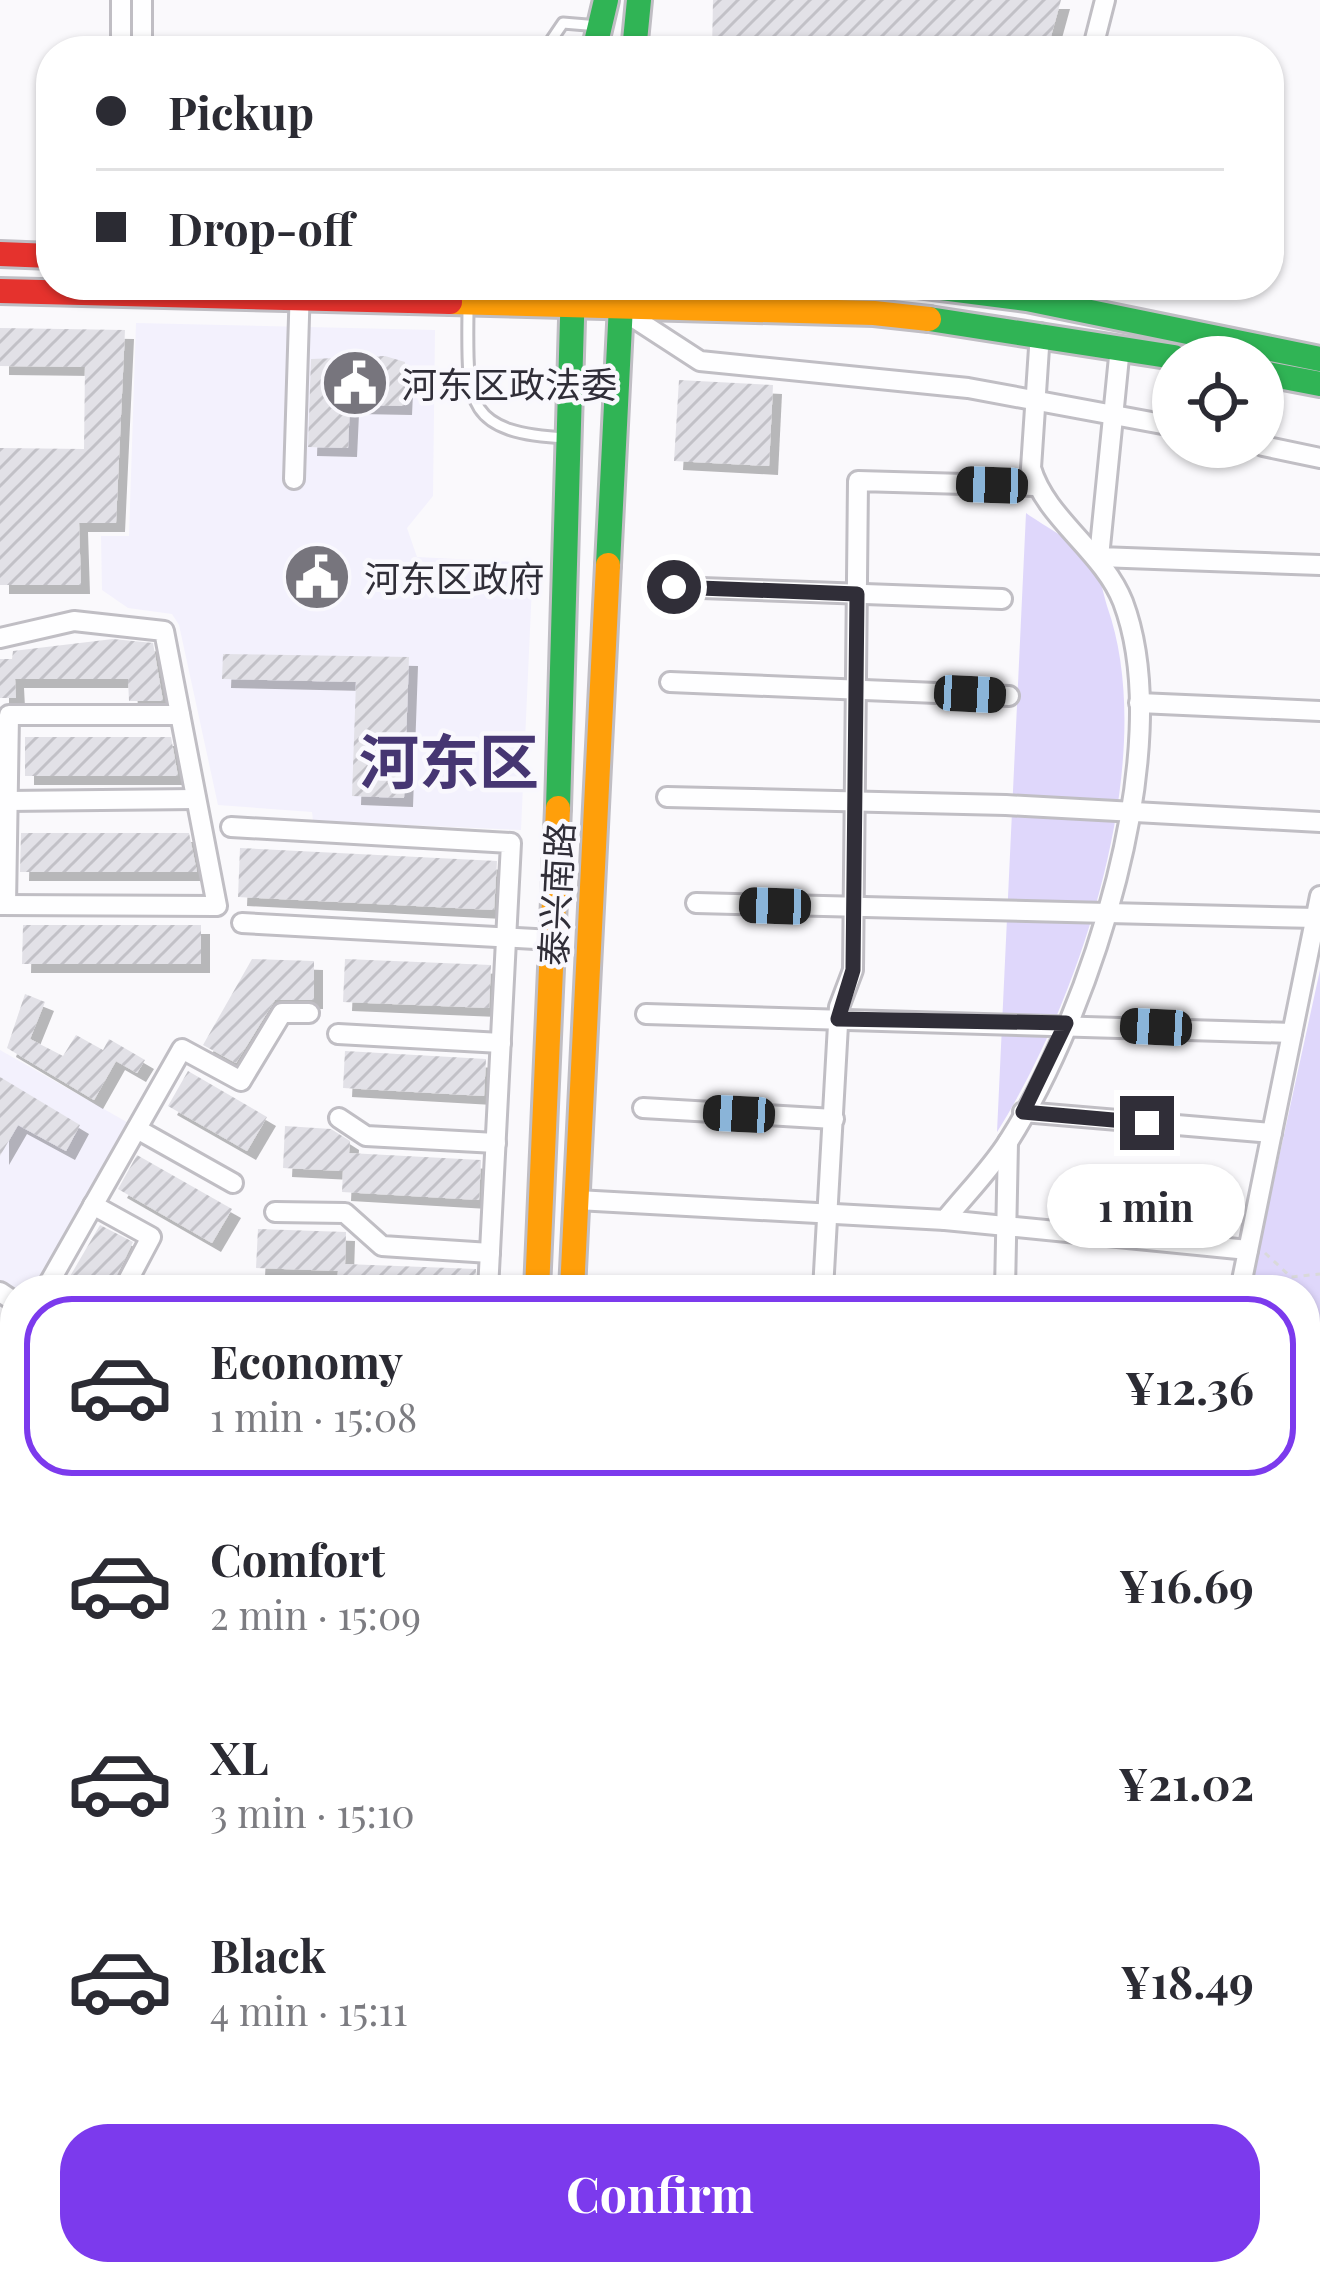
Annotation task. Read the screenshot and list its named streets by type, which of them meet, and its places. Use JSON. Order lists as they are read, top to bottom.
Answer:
{
  "streets": {
    "main road": ["泰兴南路"]
  },
  "districts": ["河东区"],
  "places": {
    "public building": ["河东区政法委", "河东区政府"]
  },
  "page": {
    "banner": ["Pickup", "Drop-off"],
    "bubble": "1 min",
    "list": [
      {
        "name": "Economy",
        "note": "1 min · 15:08",
        "value": "¥12.36"
      },
      {
        "name": "Comfort",
        "note": "2 min · 15:09",
        "value": "¥16.69"
      },
      {
        "name": "XL",
        "note": "3 min · 15:10",
        "value": "¥21.02"
      },
      {
        "name": "Black",
        "note": "4 min · 15:11",
        "value": "¥18.49"
      }
    ],
    "buttons": "Confirm"
  }
}
